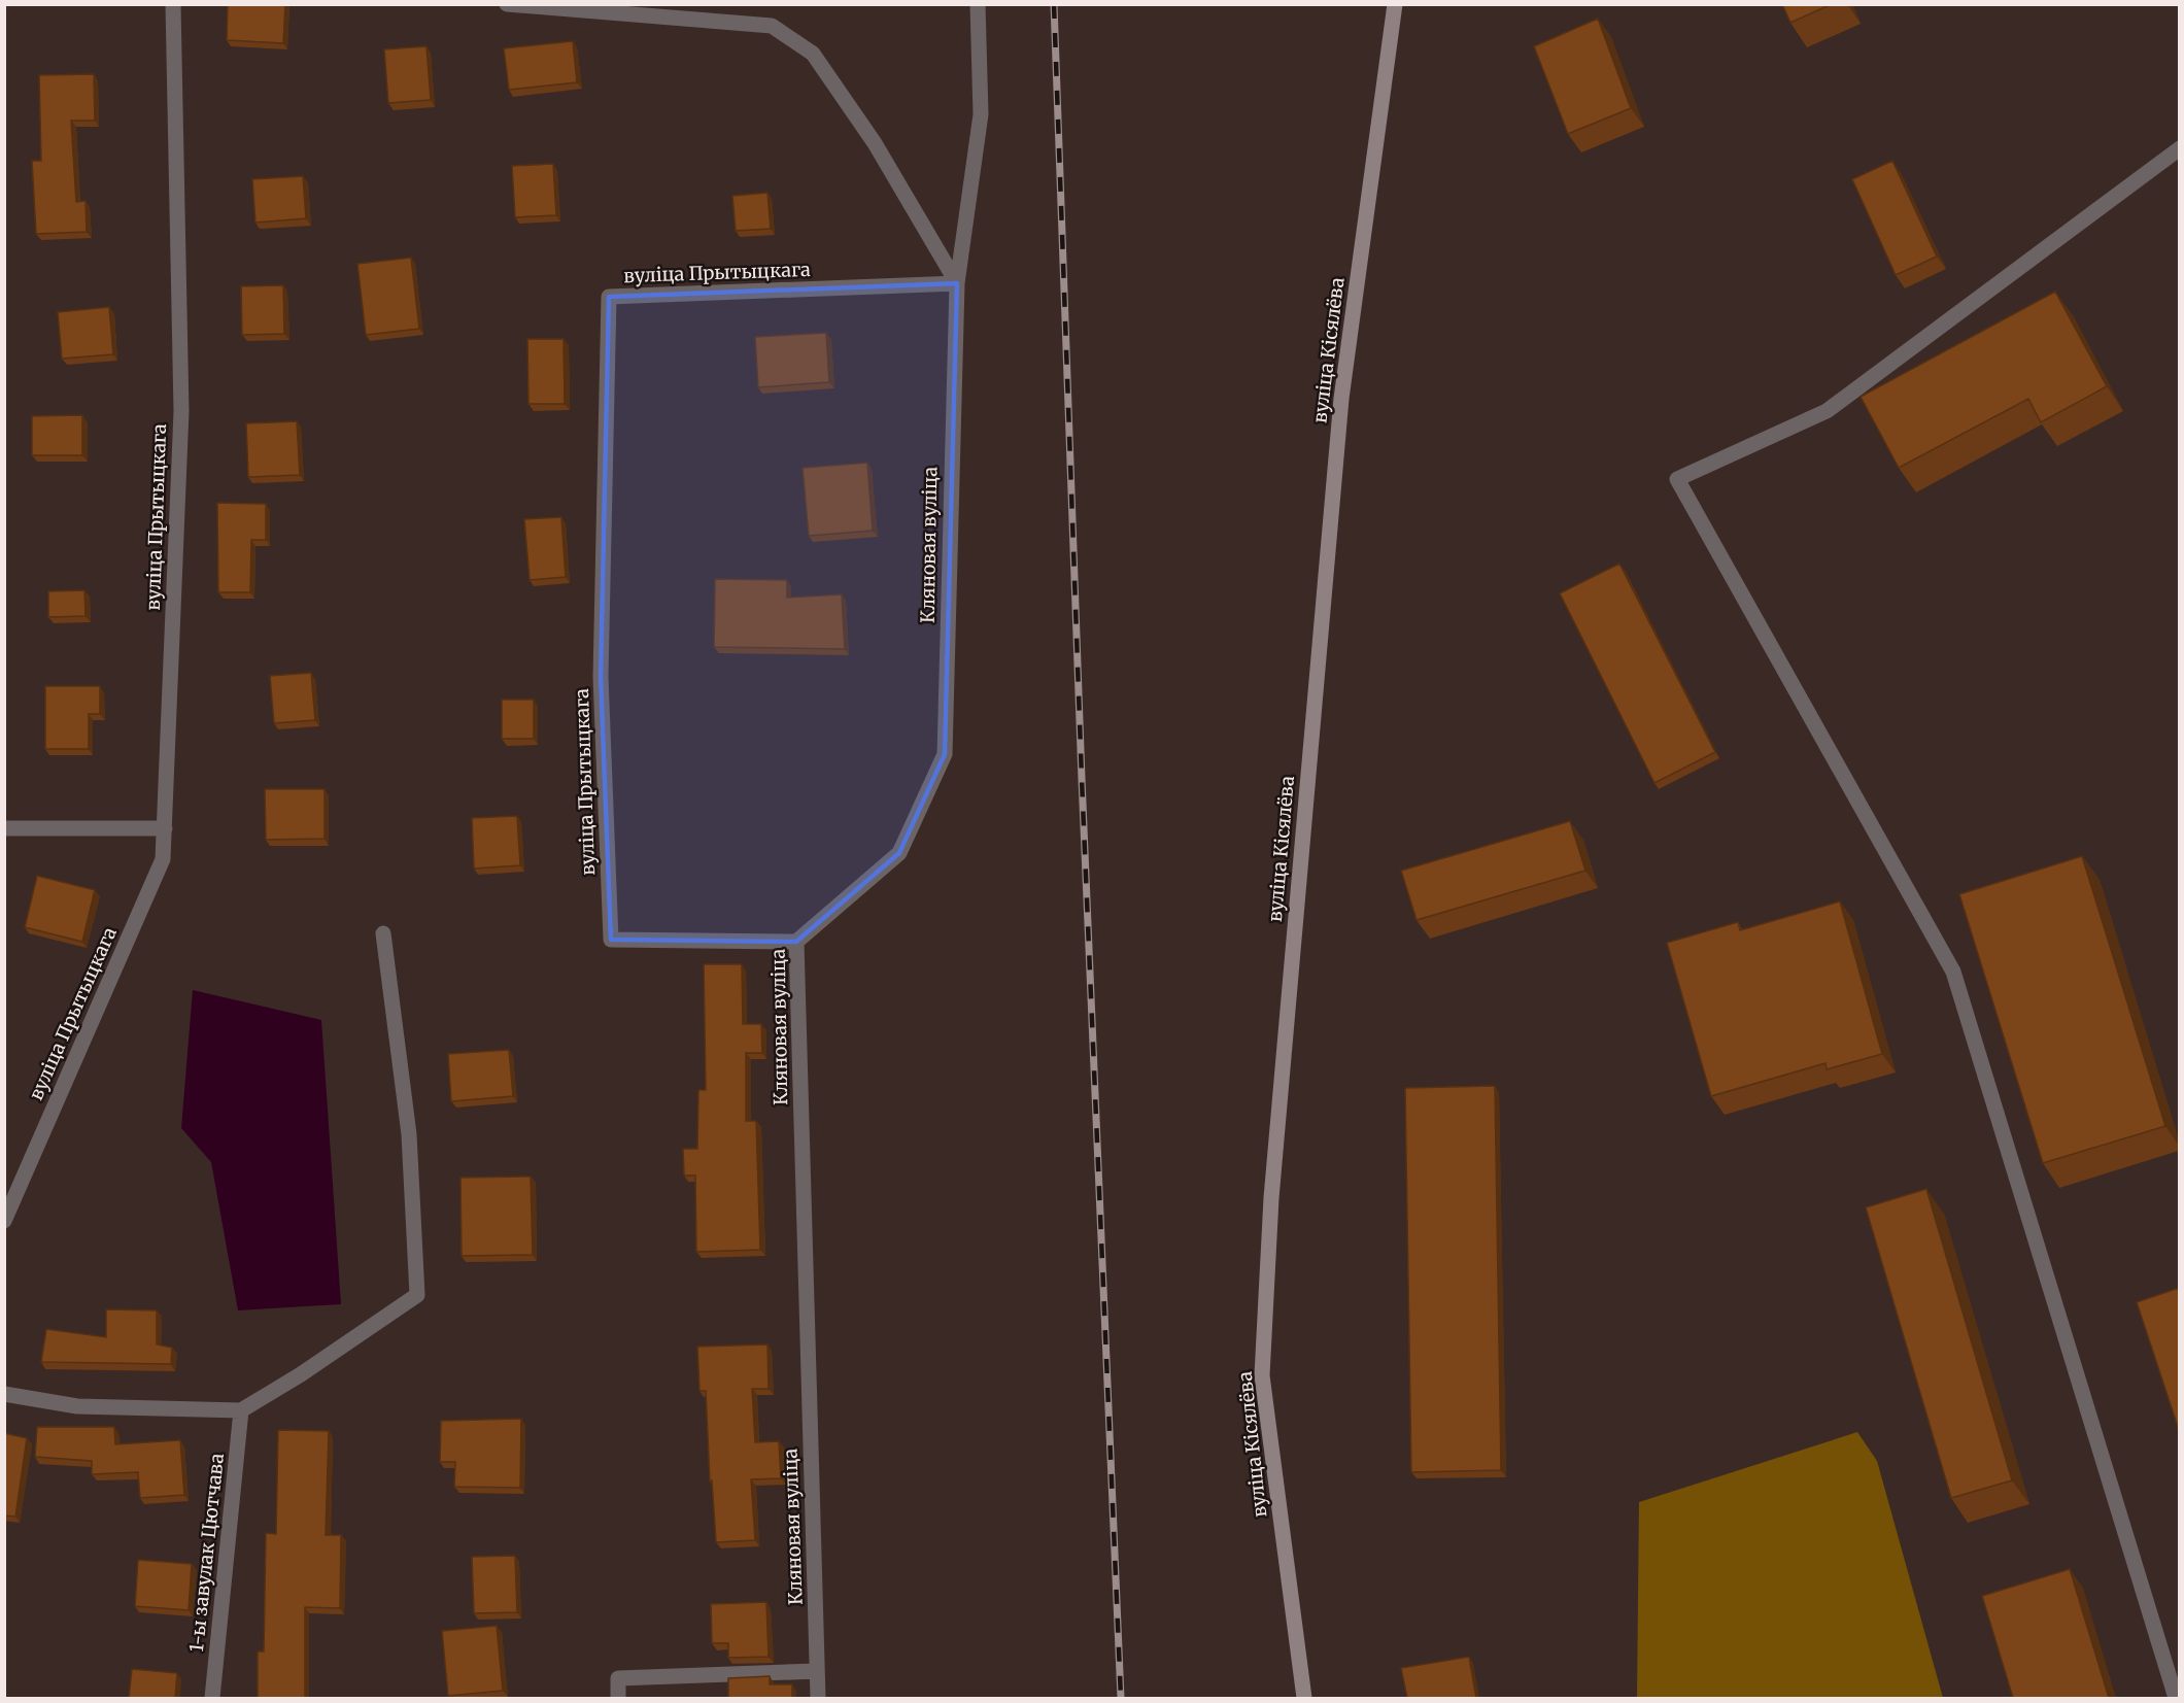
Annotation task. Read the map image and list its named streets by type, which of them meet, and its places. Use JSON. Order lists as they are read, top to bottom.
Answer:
{
  "streets": {
    "street": [
      "вуліца Прытыцкага",
      "вуліца Кісялёва",
      "Кляновая вуліца",
      "1-ы завулак Цютчава"
    ]
  },
  "crossings": [
    ["вуліца Прытыцкага", "Кляновая вуліца"]
  ]
}
